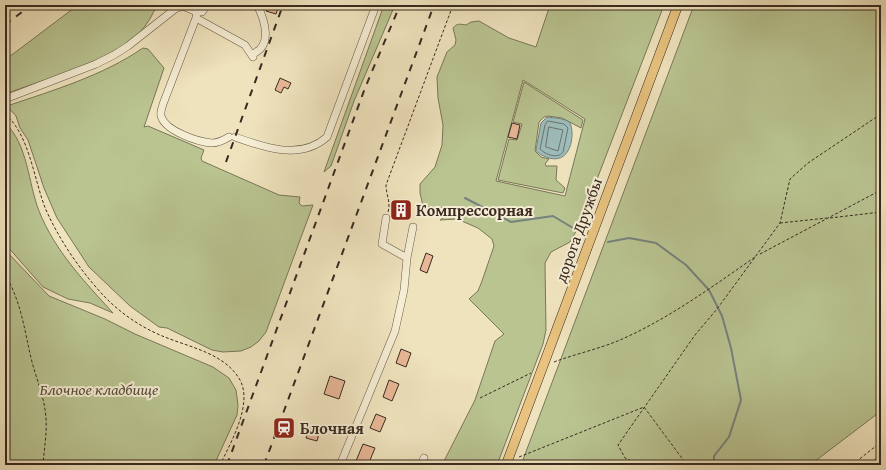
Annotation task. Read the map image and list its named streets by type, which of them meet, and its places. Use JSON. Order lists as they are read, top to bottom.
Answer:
{
  "streets": {
    "main road": ["дорога Дружбы"]
  },
  "parks": ["Блочное кладбище"],
  "places": {
    "building": ["Компрессорная"],
    "station": ["Блочная"]
  }
}
